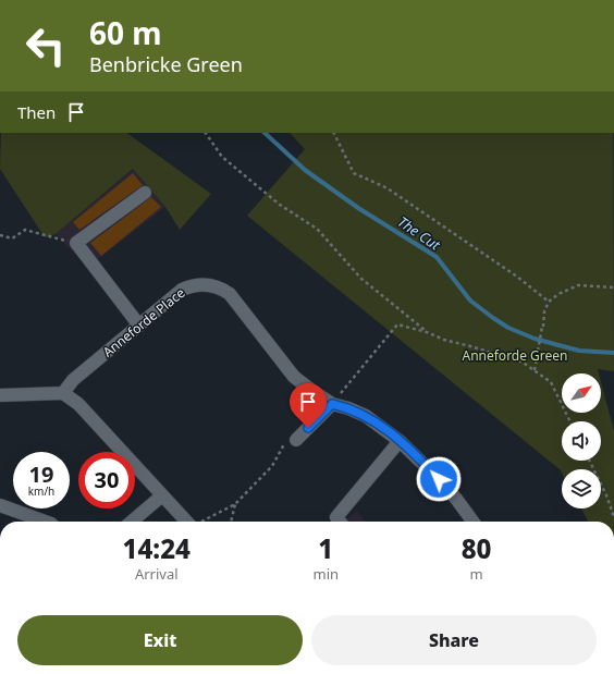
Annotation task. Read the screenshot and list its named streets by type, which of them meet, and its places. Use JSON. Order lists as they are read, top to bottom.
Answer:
{
  "streets": {
    "street": ["Anneforde Place"]
  },
  "water": ["The Cut"],
  "parks": ["Anneforde Green"],
  "north": "top right",
  "page": {
    "turn": ["60 m", "Benbricke Green"],
    "then": "Then",
    "speed": "19 km/h",
    "limit": "30",
    "eta": [
      "14:24",
      "Arrival",
      "1",
      "min",
      "80",
      "m"
    ],
    "buttons": ["Exit", "Share"]
  }
}
